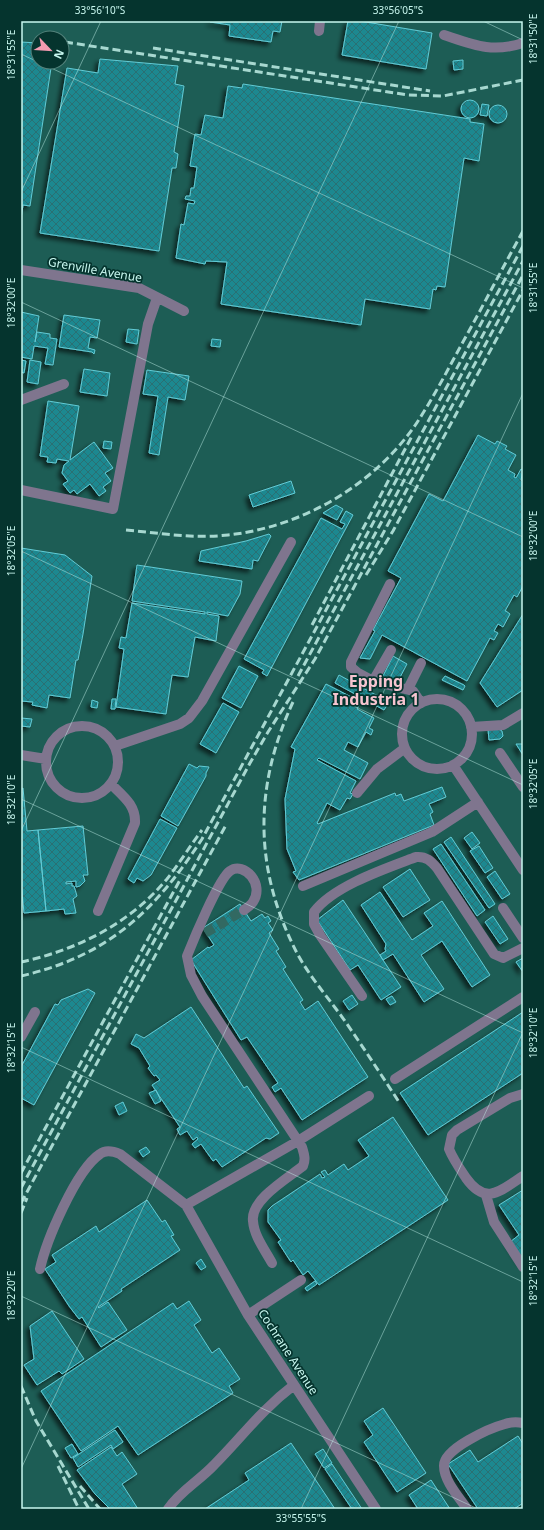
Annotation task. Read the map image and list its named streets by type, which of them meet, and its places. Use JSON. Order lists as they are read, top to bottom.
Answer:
{
  "streets": {
    "lane": ["Grenville Avenue", "Cochrane Avenue"]
  },
  "districts": ["Epping Industria 1"],
  "north": "bottom right",
  "coordinates": [
    "33°56'10\"S",
    "33°56'05\"S",
    "18°31'50\"E",
    "18°31'55\"E",
    "18°32'00\"E",
    "18°32'05\"E",
    "18°32'10\"E",
    "18°32'15\"E",
    "18°32'20\"E",
    "33°55'55\"S"
  ]
}
